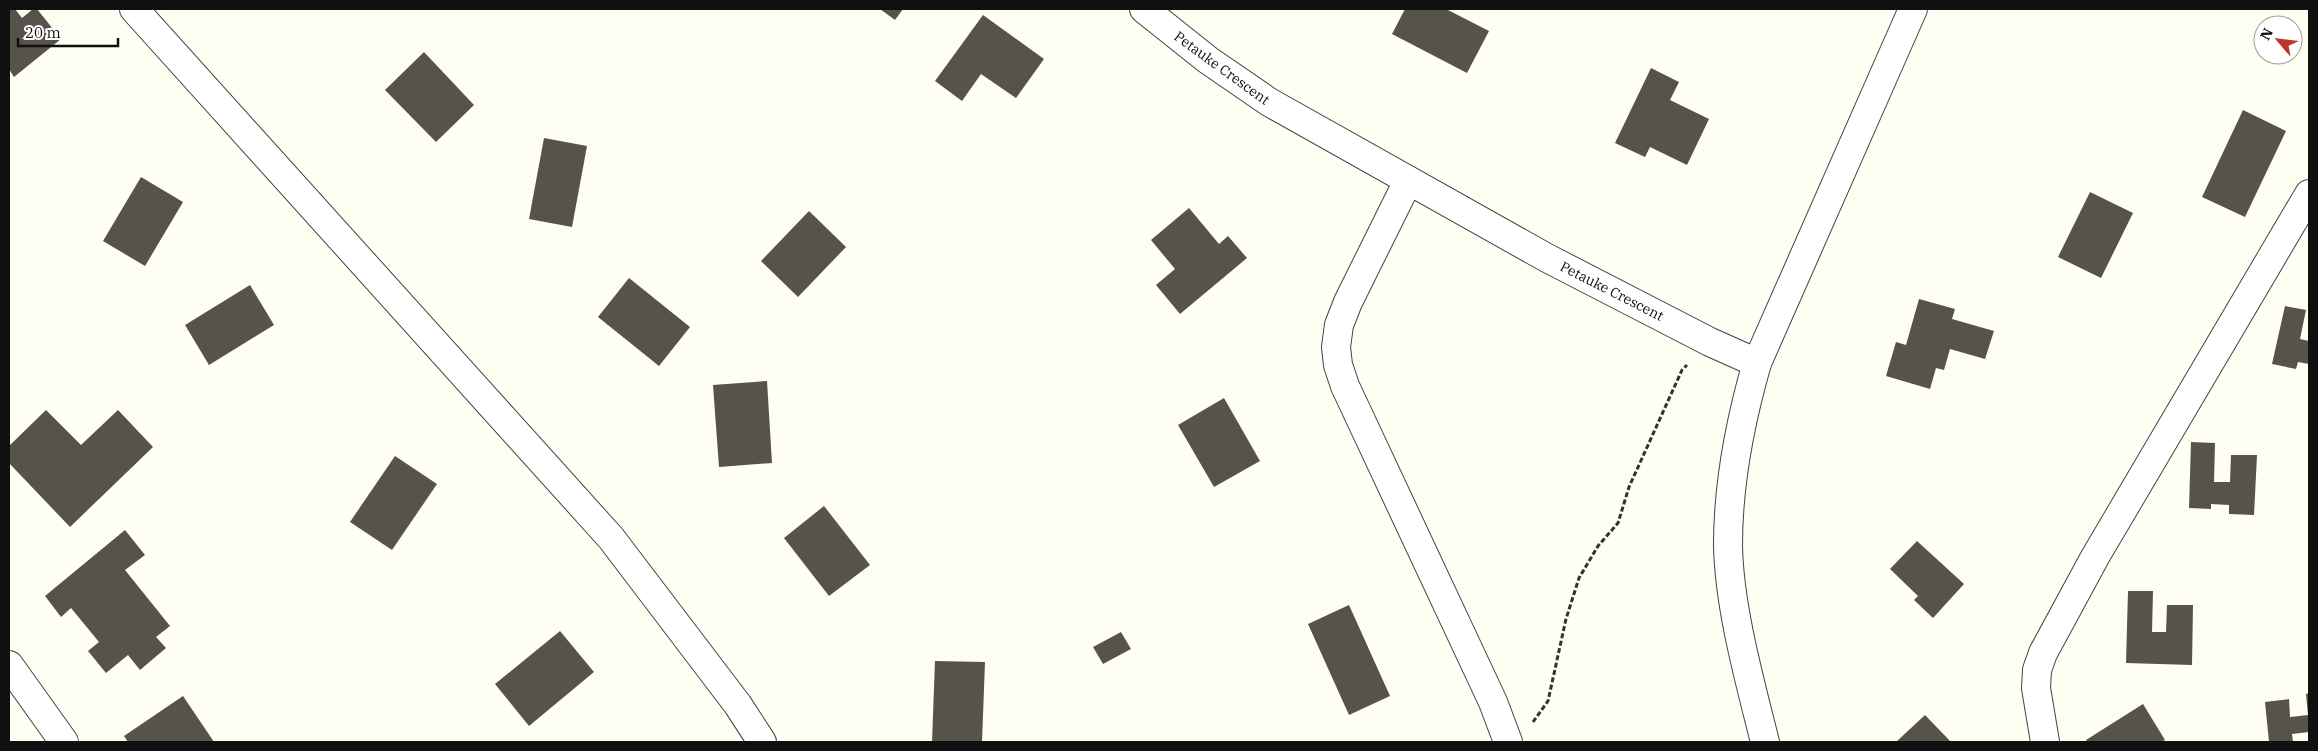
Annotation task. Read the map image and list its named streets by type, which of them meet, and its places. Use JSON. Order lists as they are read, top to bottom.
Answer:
{
  "streets": {
    "street": ["Petauke Crescent"]
  },
  "scale_bar": "20 m",
  "north": "top left"
}
